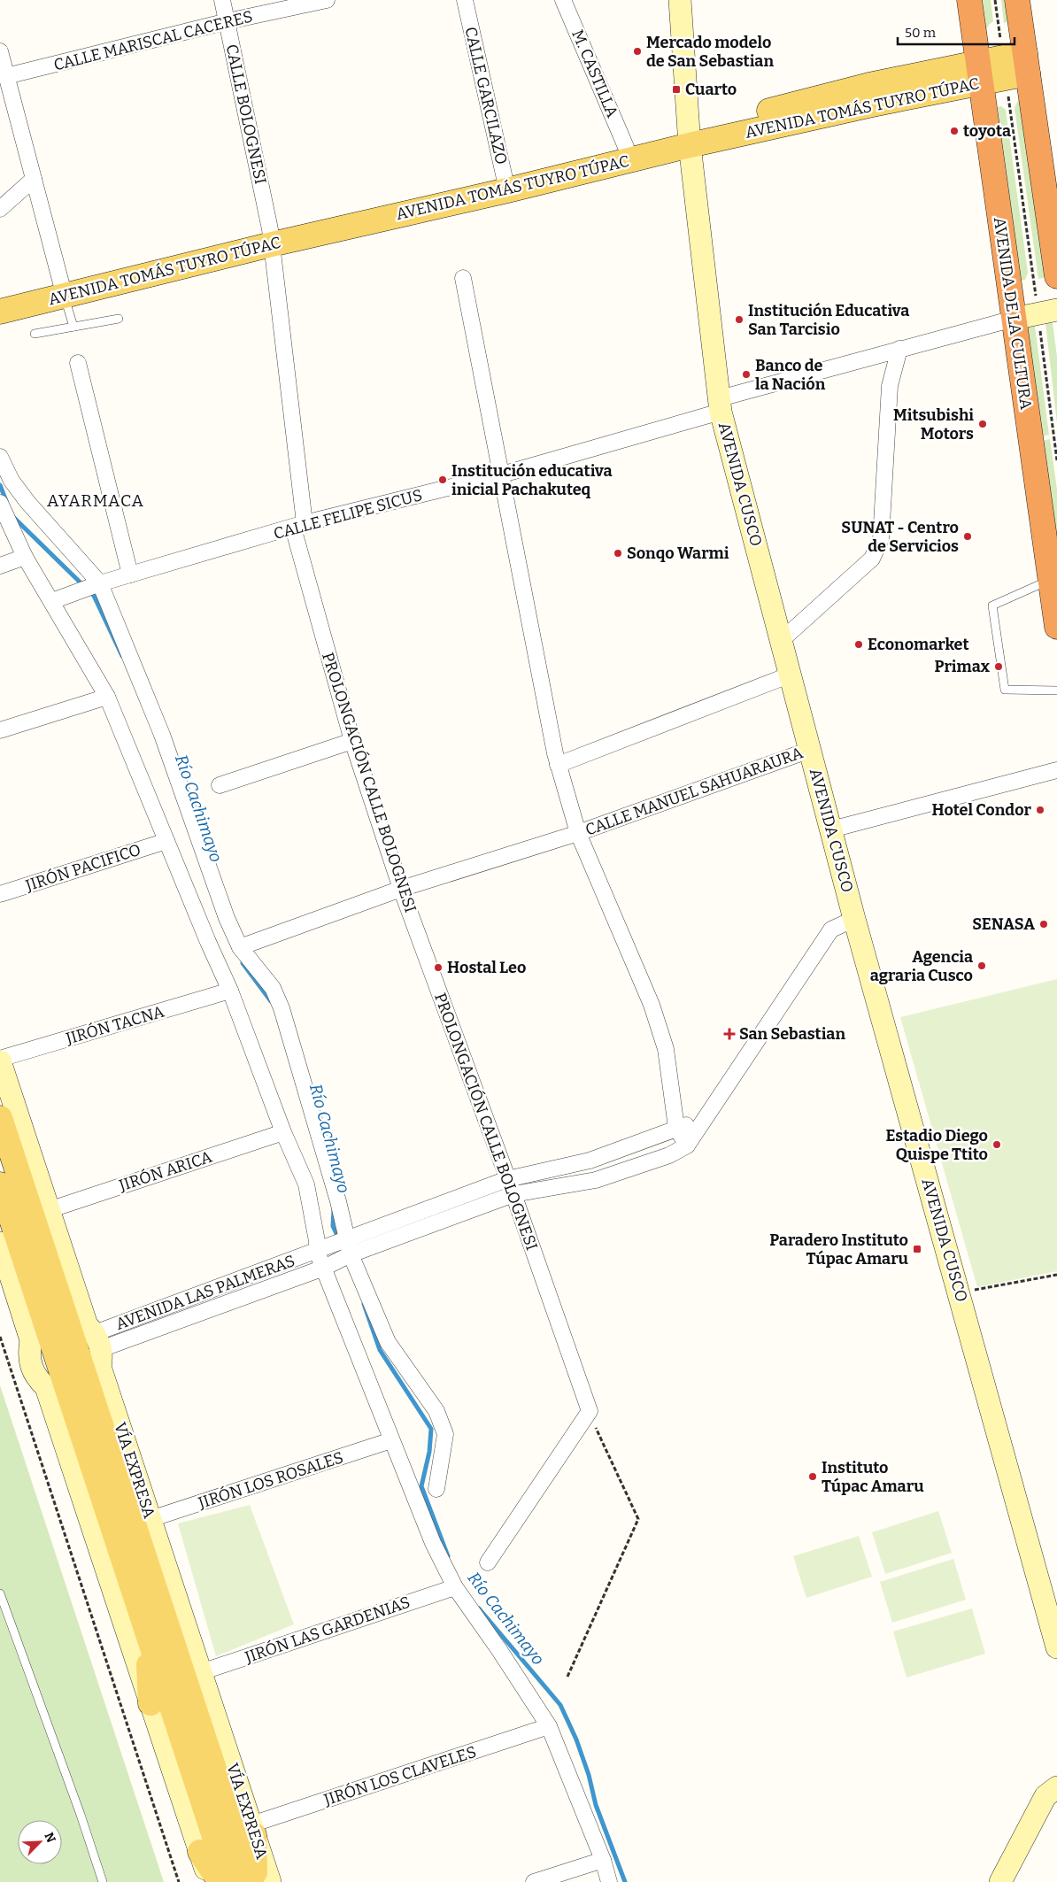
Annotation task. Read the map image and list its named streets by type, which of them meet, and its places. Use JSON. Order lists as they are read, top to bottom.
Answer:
{
  "streets": {
    "highway": ["AVENIDA DE LA CULTURA"],
    "main road": ["AVENIDA TOMÁS TUYRO TÚPAC", "VÍA EXPRESA"],
    "street": [
      "CALLE MARISCAL CACERES",
      "M. CASTILLA",
      "CALLE GARCILAZO",
      "CALLE BOLOGNESI",
      "AVENIDA CUSCO",
      "CALLE FELIPE SICUS",
      "PROLONGACIÓN CALLE BOLOGNESI",
      "CALLE MANUEL SAHUARAURA",
      "JIRÓN PACIFICO",
      "JIRÓN TACNA",
      "JIRÓN ARICA",
      "AVENIDA LAS PALMERAS",
      "JIRÓN LOS ROSALES",
      "JIRÓN LAS GARDENIAS",
      "JIRÓN LOS CLAVELES"
    ]
  },
  "crossings": [
    ["CALLE MARISCAL CACERES", "CALLE BOLOGNESI"],
    ["M. CASTILLA", "AVENIDA TOMÁS TUYRO TÚPAC"],
    ["CALLE GARCILAZO", "AVENIDA TOMÁS TUYRO TÚPAC"],
    ["AVENIDA TOMÁS TUYRO TÚPAC", "CALLE BOLOGNESI"],
    ["AVENIDA TOMÁS TUYRO TÚPAC", "AVENIDA DE LA CULTURA"],
    ["AVENIDA TOMÁS TUYRO TÚPAC", "AVENIDA CUSCO"],
    ["AVENIDA TOMÁS TUYRO TÚPAC", "PROLONGACIÓN CALLE BOLOGNESI"],
    ["CALLE BOLOGNESI", "PROLONGACIÓN CALLE BOLOGNESI"],
    ["AVENIDA DE LA CULTURA", "CALLE FELIPE SICUS"],
    ["AVENIDA CUSCO", "CALLE FELIPE SICUS"],
    ["AVENIDA CUSCO", "CALLE MANUEL SAHUARAURA"],
    ["CALLE FELIPE SICUS", "PROLONGACIÓN CALLE BOLOGNESI"],
    ["PROLONGACIÓN CALLE BOLOGNESI", "CALLE MANUEL SAHUARAURA"],
    ["PROLONGACIÓN CALLE BOLOGNESI", "AVENIDA LAS PALMERAS"],
    ["JIRÓN TACNA", "VÍA EXPRESA"],
    ["JIRÓN ARICA", "VÍA EXPRESA"],
    ["AVENIDA LAS PALMERAS", "VÍA EXPRESA"],
    ["VÍA EXPRESA", "JIRÓN LOS ROSALES"],
    ["VÍA EXPRESA", "JIRÓN LAS GARDENIAS"],
    ["VÍA EXPRESA", "JIRÓN LOS CLAVELES"]
  ],
  "districts": ["AYARMACA"],
  "water": ["Río Cachimayo"],
  "places": {
    "other": [
      "Mercado modelo de San Sebastian",
      "toyota",
      "Institución Educativa San Tarcisio",
      "Banco de la Nación",
      "Mitsubishi Motors",
      "Institución educativa inicial Pachakuteq",
      "SUNAT - Centro de Servicios",
      "Sonqo Warmi",
      "Economarket",
      "Primax",
      "Hotel Condor",
      "SENASA",
      "Agencia agraria Cusco",
      "Hostal Leo",
      "Estadio Diego Quispe Ttito",
      "Instituto Túpac Amaru"
    ],
    "transit": ["Cuarto", "Paradero Instituto Túpac Amaru"],
    "health": ["San Sebastian"]
  },
  "scale_bar": "50 m",
  "north": "top right"
}
